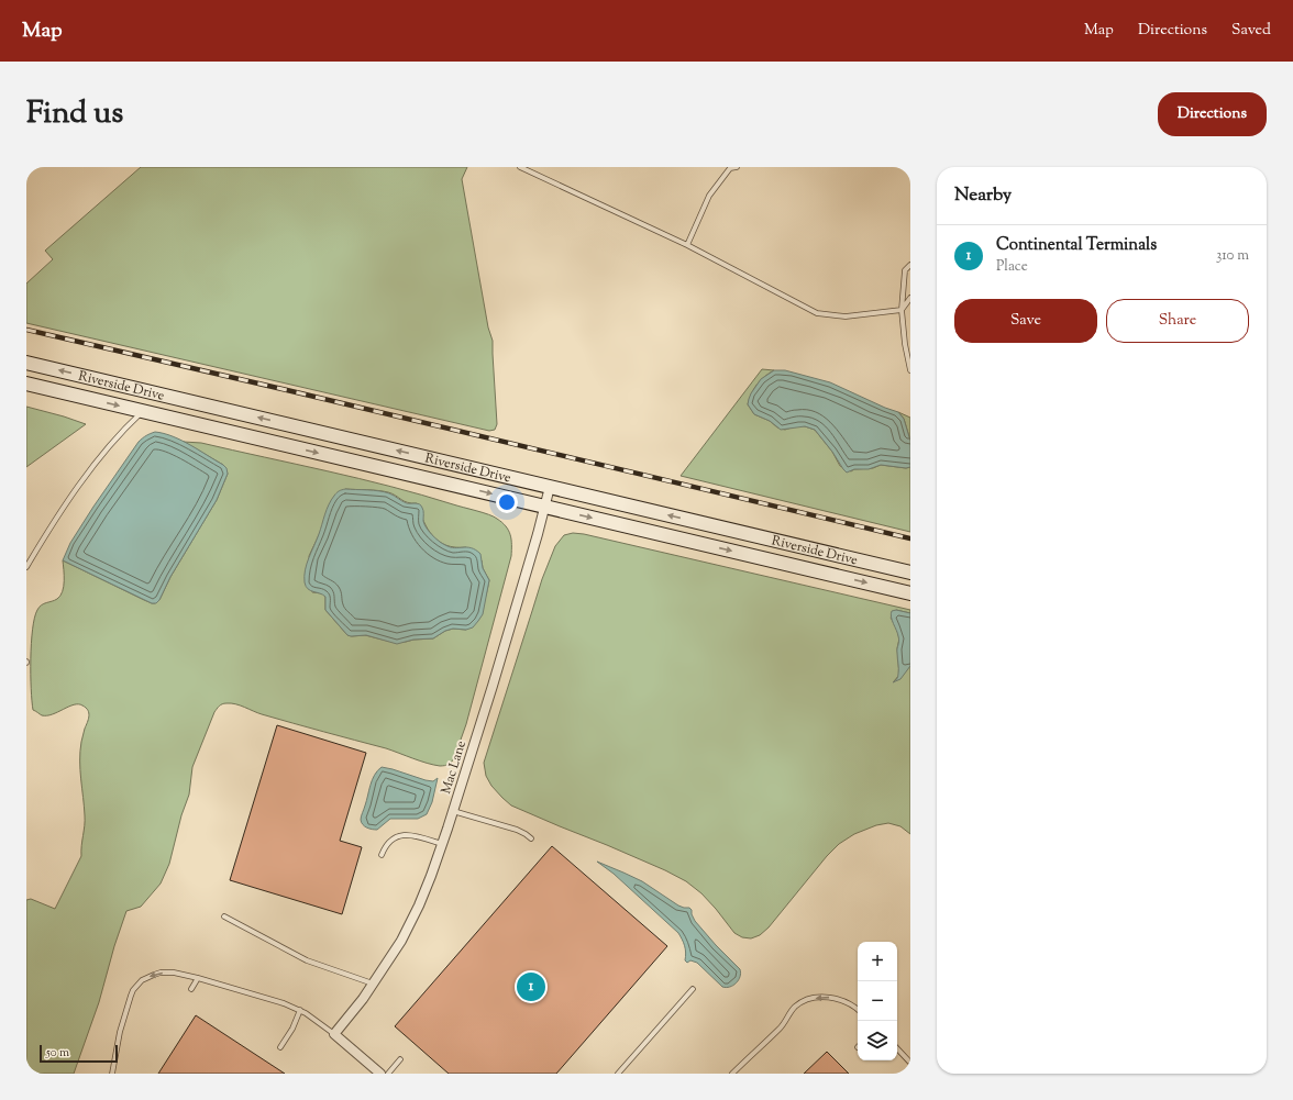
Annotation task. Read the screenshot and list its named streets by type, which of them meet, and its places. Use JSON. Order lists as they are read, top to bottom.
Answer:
{
  "streets": {
    "main road": ["Riverside Drive"],
    "street": ["Mac Lane"]
  },
  "crossings": [
    ["Riverside Drive", "Mac Lane"]
  ],
  "scale_bar": "50 m",
  "page": {
    "header": "Map",
    "nav": ["Map", "Directions", "Saved"],
    "title": "Find us",
    "buttons": [
      "Directions",
      ["Save", "Share"]
    ],
    "heading": "Nearby",
    "list": [
      {
        "mark": "1",
        "name": "Continental Terminals",
        "note": "Place",
        "value": "310 m"
      }
    ],
    "map_buttons": ["+", "−"],
    "pins": "1",
    "scale": "50 m"
  }
}
